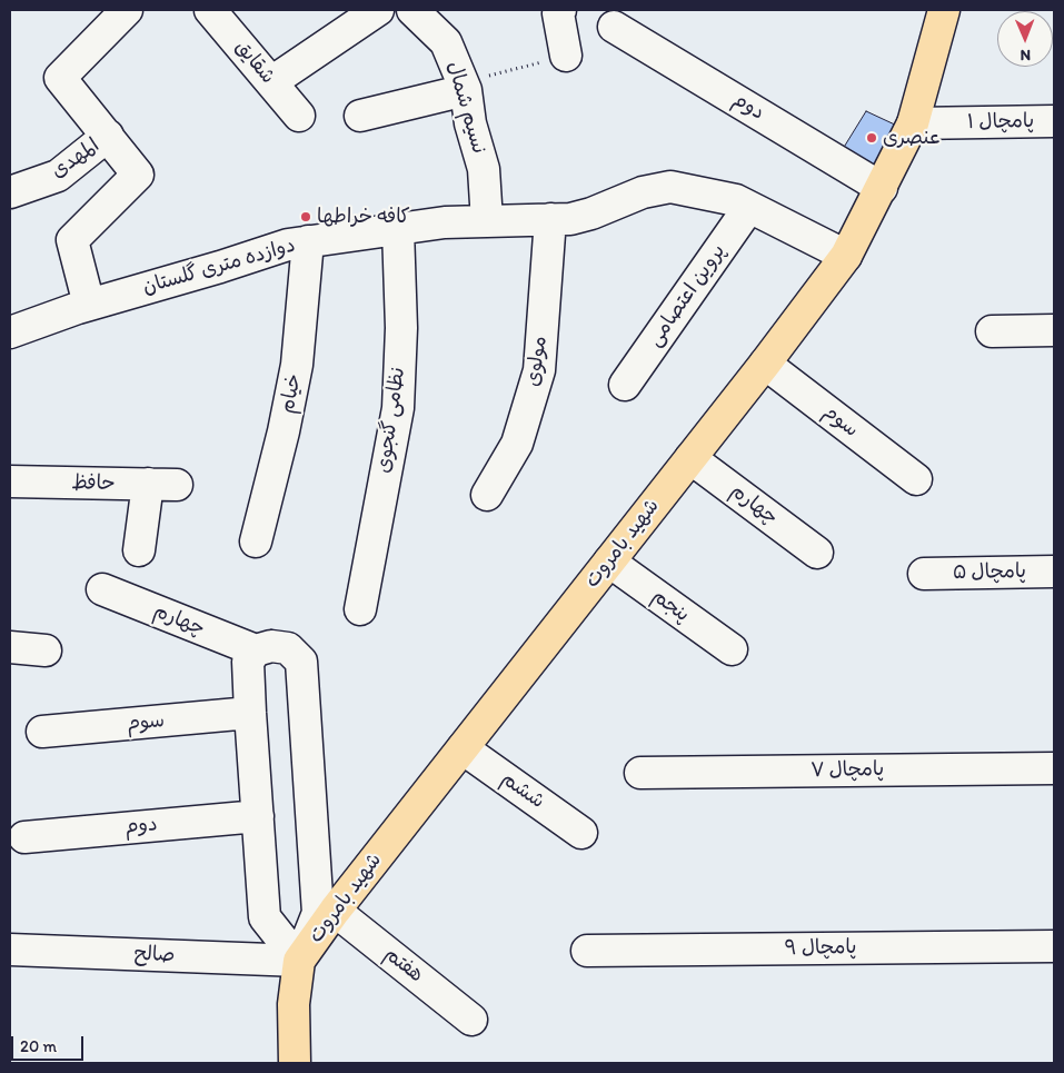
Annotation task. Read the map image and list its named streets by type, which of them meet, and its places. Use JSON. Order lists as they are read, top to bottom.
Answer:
{
  "streets": {
    "main road": ["شهید بامروت"],
    "street": [
      "شقایق",
      "دوم",
      "نسیم شمال",
      "پامچال ۱",
      "المهدی",
      "دوازده متری گلستان",
      "پروین اعتصامی",
      "مولوی",
      "خیام",
      "نظامی گنجوی",
      "سوم",
      "حافظ",
      "چهارم",
      "پامچال ۵",
      "پنجم",
      "پامچال ۷",
      "ششم",
      "پامچال ۹",
      "صالح",
      "هفتم"
    ]
  },
  "crossings": [
    ["دوم", "شهید بامروت"],
    ["نسیم شمال", "دوازده متری گلستان"],
    ["پامچال ۱", "شهید بامروت"],
    ["دوازده متری گلستان", "پروین اعتصامی"],
    ["دوازده متری گلستان", "مولوی"],
    ["دوازده متری گلستان", "خیام"],
    ["دوازده متری گلستان", "نظامی گنجوی"],
    ["دوازده متری گلستان", "شهید بامروت"],
    ["سوم", "شهید بامروت"],
    ["چهارم", "شهید بامروت"],
    ["شهید بامروت", "پنجم"],
    ["شهید بامروت", "ششم"],
    ["شهید بامروت", "صالح"],
    ["شهید بامروت", "هفتم"]
  ],
  "places": ["عنصری", "کافه خراطها"],
  "scale_bar": "20 m",
  "north": "bottom"
}
